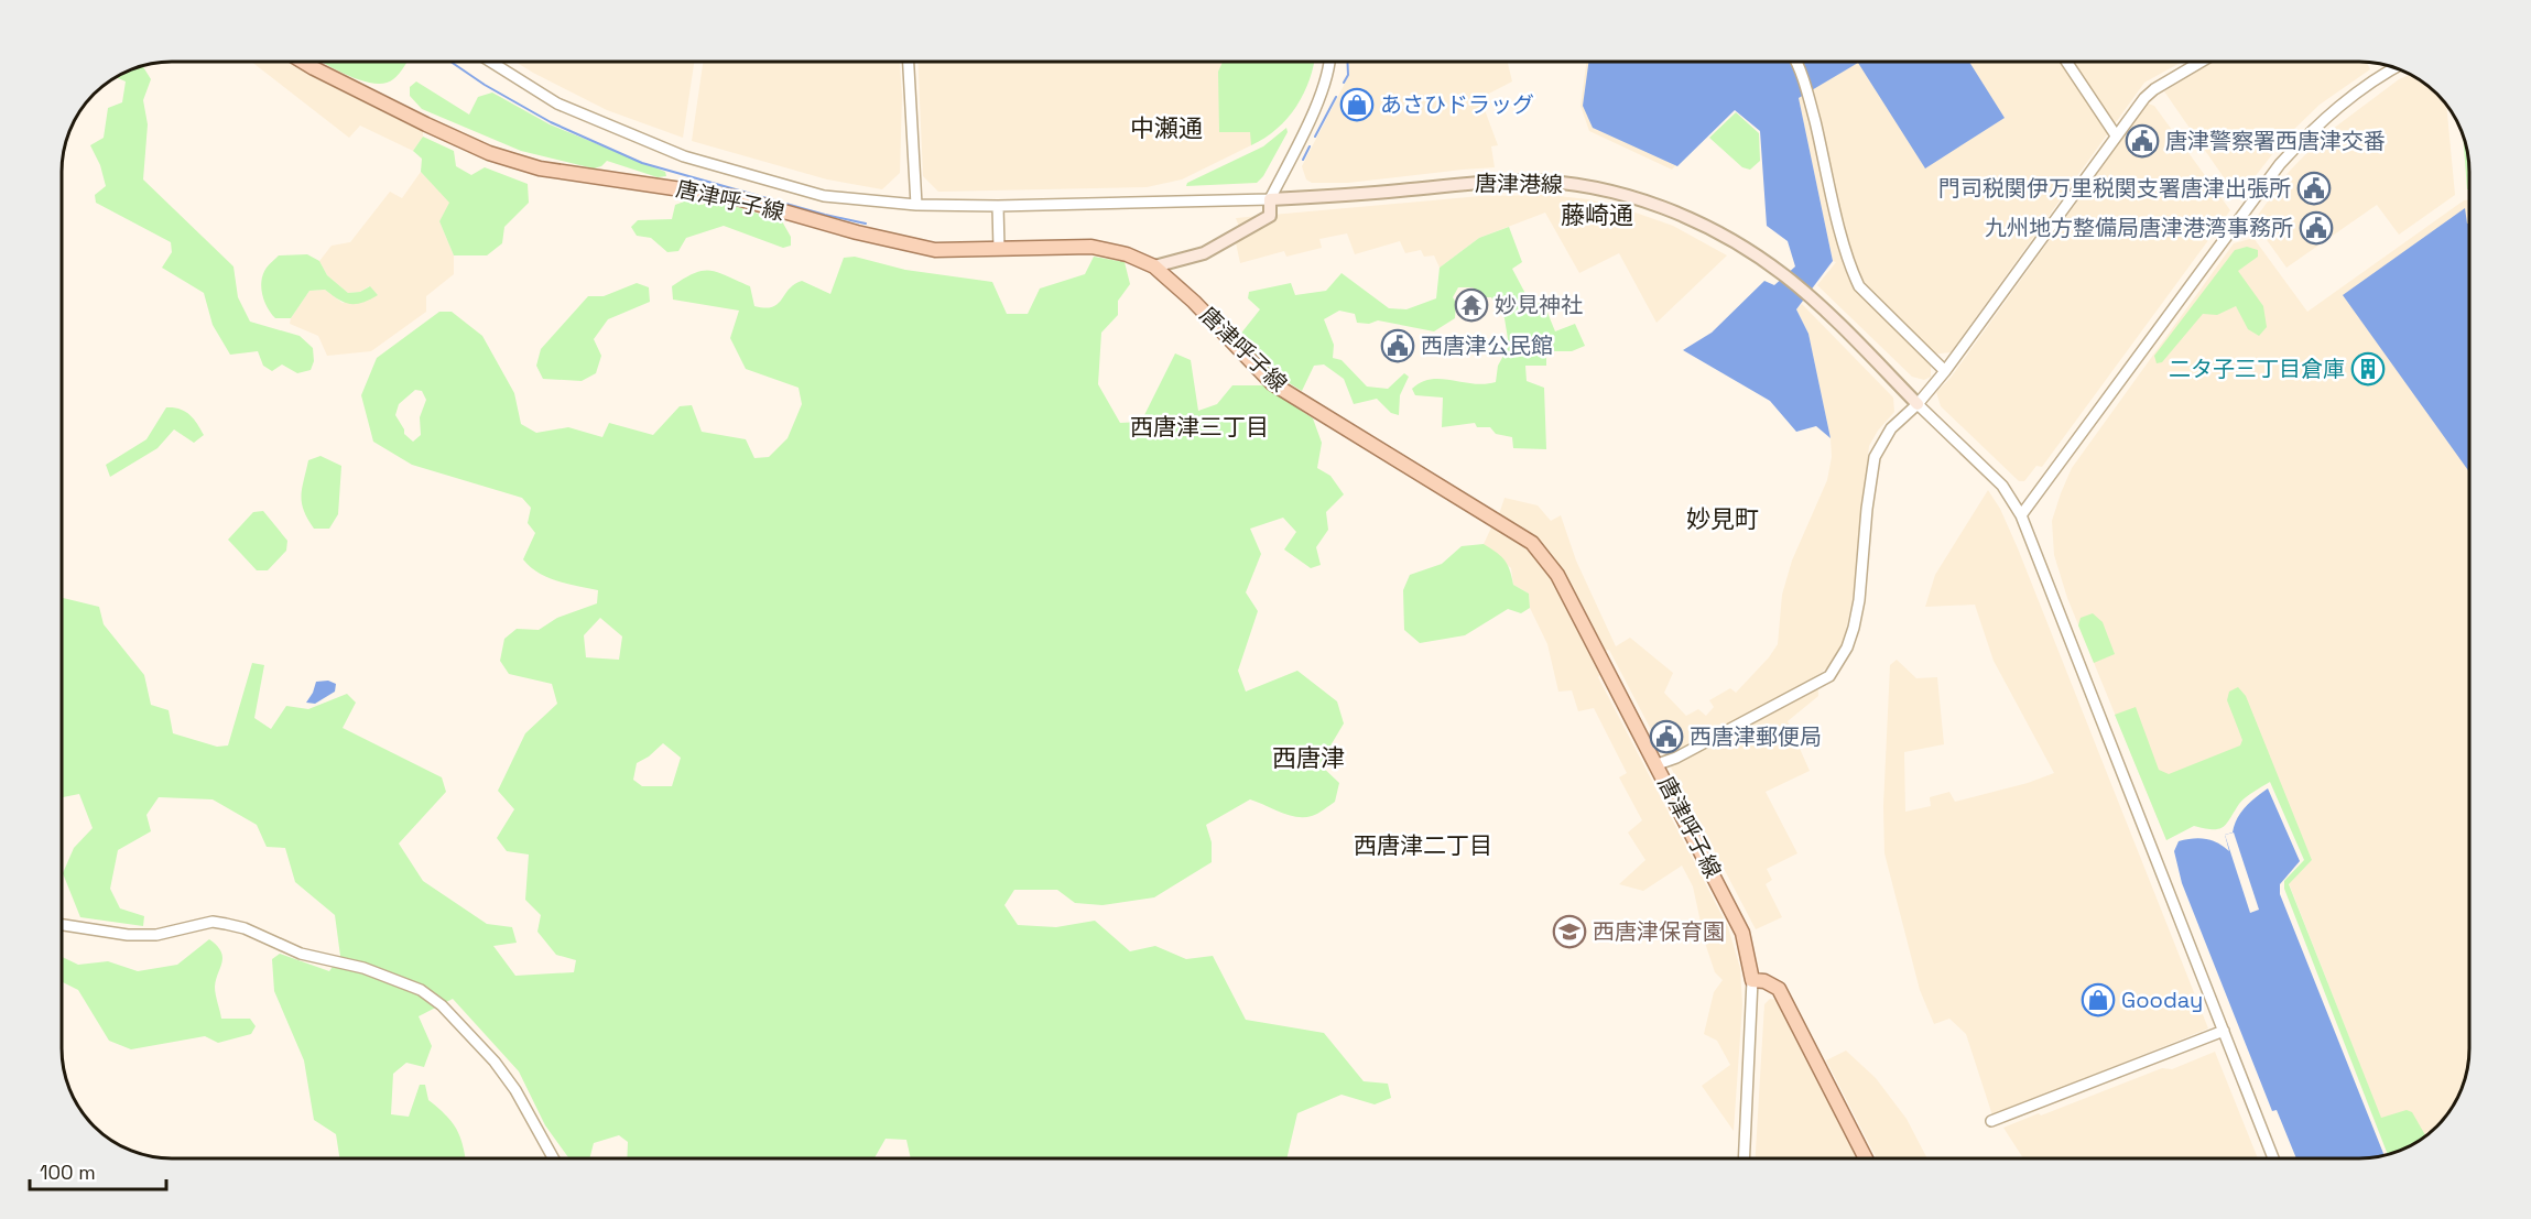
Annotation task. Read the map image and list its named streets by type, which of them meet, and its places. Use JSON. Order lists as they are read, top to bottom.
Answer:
{
  "streets": {
    "main road": ["唐津港線", "唐津呼子線"]
  },
  "districts": [
    "中瀬通",
    "藤崎通",
    "西唐津三丁目",
    "妙見町",
    "西唐津",
    "西唐津二丁目"
  ],
  "places": {
    "shop": ["あさひドラッグ", "Gooday"],
    "public building": [
      "唐津警察署西唐津交番",
      "門司税関伊万里税関支署唐津出張所",
      "九州地方整備局唐津港湾事務所",
      "西唐津公民館",
      "西唐津郵便局"
    ],
    "temple": ["妙見神社"],
    "building": ["二タ子三丁目倉庫"],
    "school or university": ["西唐津保育園"]
  },
  "scale_bar": "100 m"
}
